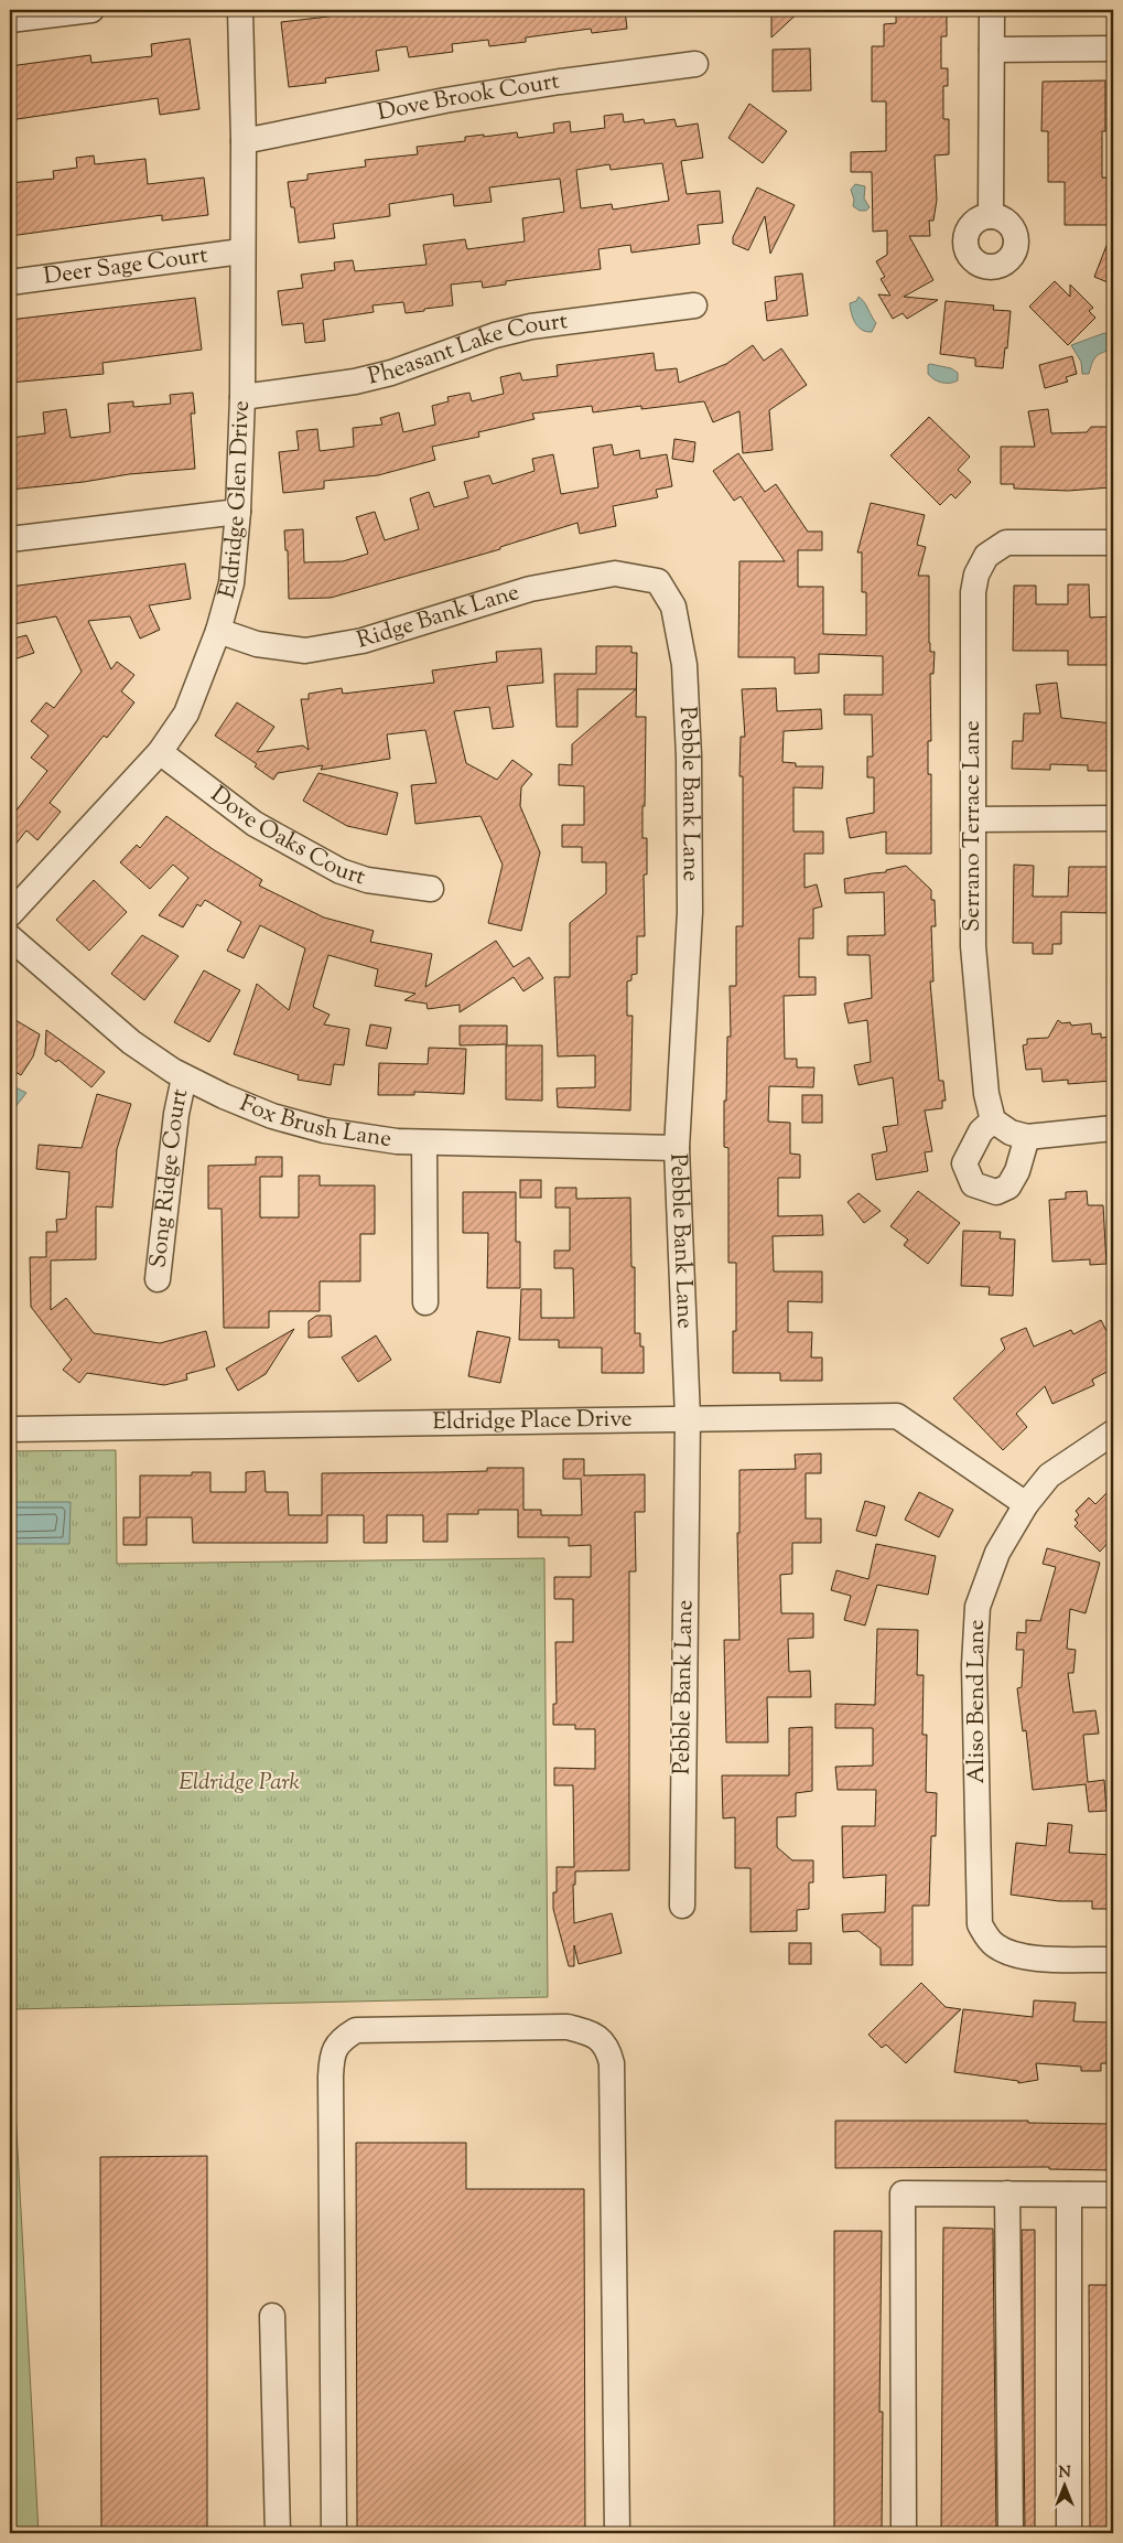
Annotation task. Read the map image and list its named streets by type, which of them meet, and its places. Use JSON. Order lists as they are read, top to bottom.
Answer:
{
  "streets": {
    "street": [
      "Dove Brook Court",
      "Deer Sage Court",
      "Pheasant Lake Court",
      "Eldridge Glen Drive",
      "Ridge Bank Lane",
      "Pebble Bank Lane",
      "Serrano Terrace Lane",
      "Dove Oaks Court",
      "Fox Brush Lane",
      "Song Ridge Court",
      "Eldridge Place Drive",
      "Aliso Bend Lane"
    ]
  },
  "crossings": [
    ["Dove Brook Court", "Eldridge Glen Drive"],
    ["Deer Sage Court", "Eldridge Glen Drive"],
    ["Pheasant Lake Court", "Eldridge Glen Drive"],
    ["Eldridge Glen Drive", "Ridge Bank Lane"],
    ["Eldridge Glen Drive", "Dove Oaks Court"],
    ["Ridge Bank Lane", "Pebble Bank Lane"],
    ["Pebble Bank Lane", "Fox Brush Lane"],
    ["Pebble Bank Lane", "Eldridge Place Drive"],
    ["Fox Brush Lane", "Song Ridge Court"],
    ["Eldridge Place Drive", "Aliso Bend Lane"]
  ],
  "parks": ["Eldridge Park"],
  "north": "top"
}
